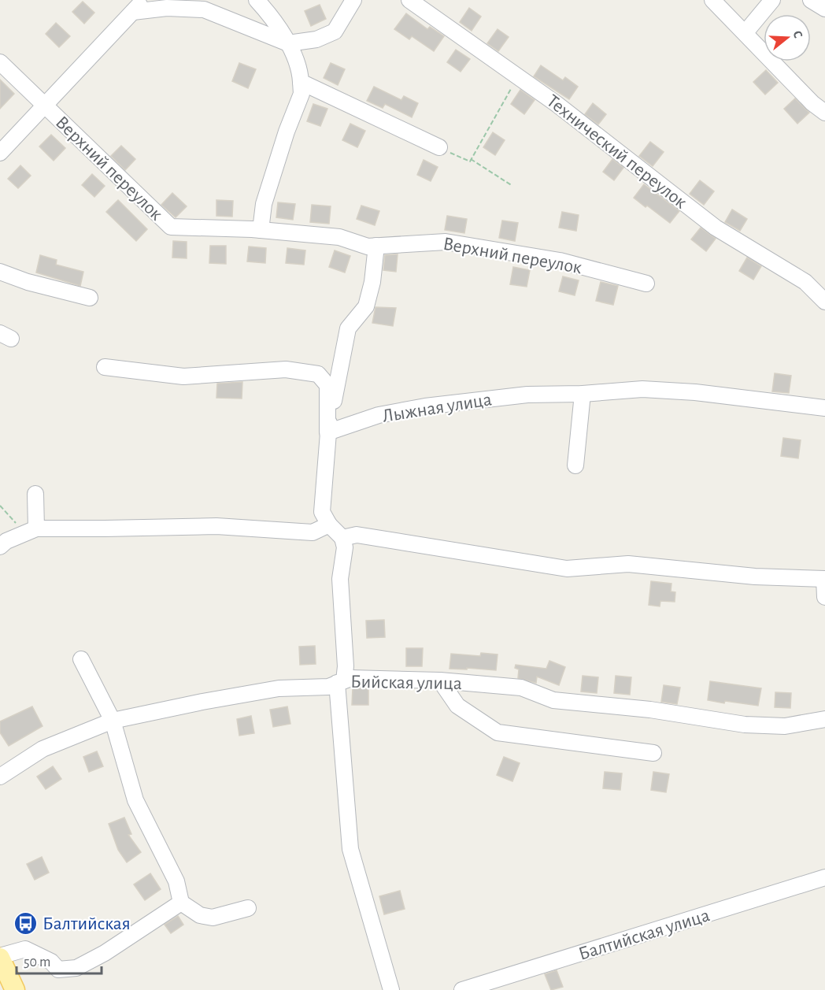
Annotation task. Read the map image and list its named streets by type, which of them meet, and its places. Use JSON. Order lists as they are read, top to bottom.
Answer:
{
  "streets": {
    "street": [
      "Технический переулок",
      "Верхний переулок",
      "Лыжная улица",
      "Бийская улица",
      "Балтийская улица"
    ]
  },
  "places": {
    "bus stop": ["Балтийская"]
  },
  "scale_bar": "50 m",
  "north": "right"
}
